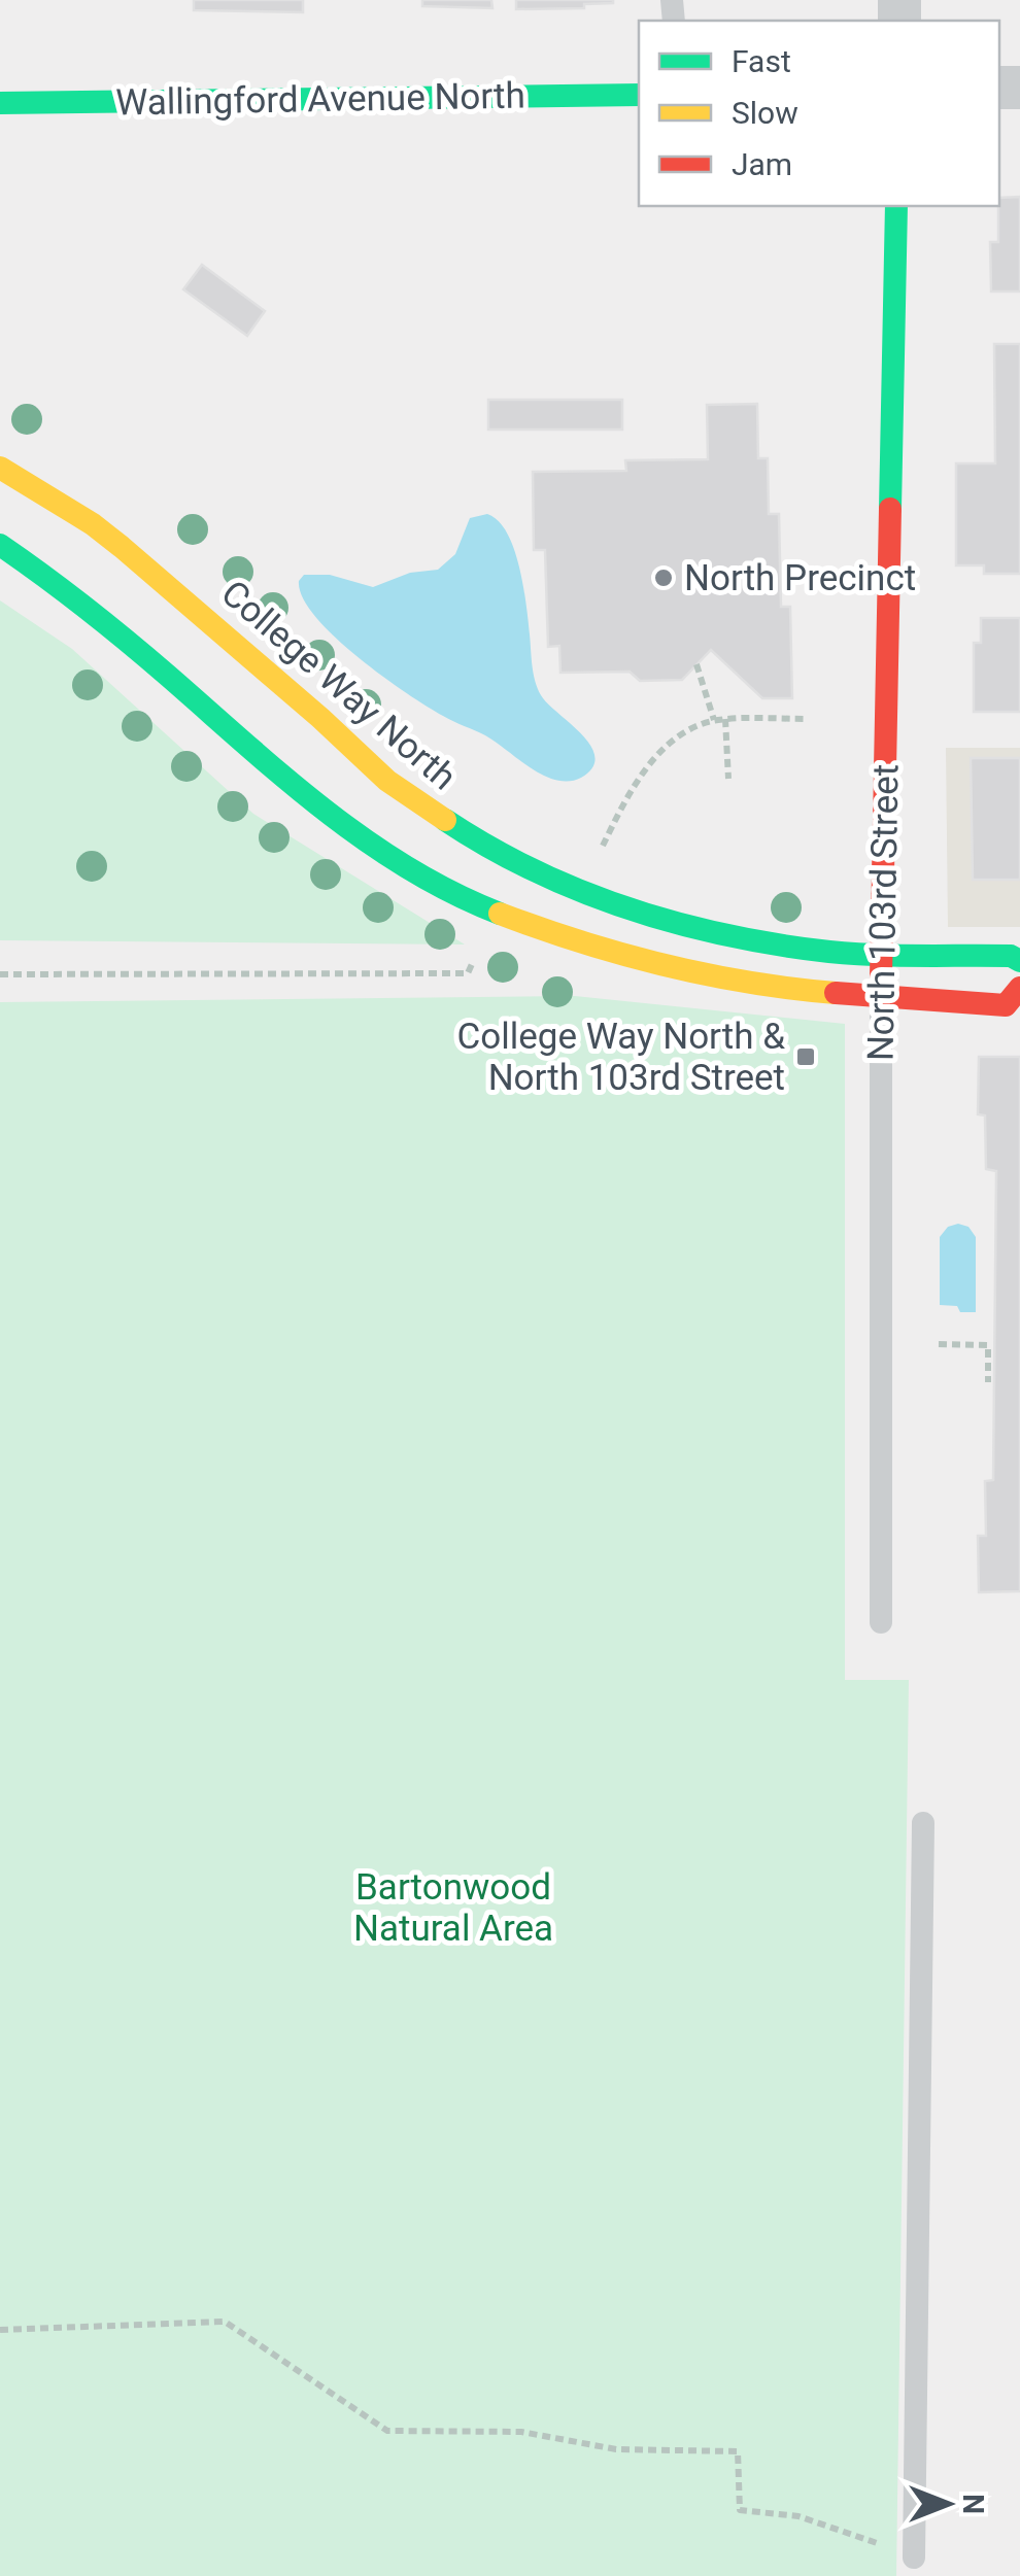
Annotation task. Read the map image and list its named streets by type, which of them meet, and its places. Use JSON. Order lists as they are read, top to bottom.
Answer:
{
  "streets": {
    "street": ["Wallingford Avenue North", "College Way North", "North 103rd Street"]
  },
  "crossings": [
    ["College Way North", "North 103rd Street"]
  ],
  "parks": ["Bartonwood Natural Area"],
  "places": {
    "other": ["North Precinct"],
    "transit": ["College Way North & North 103rd Street"]
  },
  "legend": ["Fast", "Slow", "Jam"],
  "north": "right"
}
